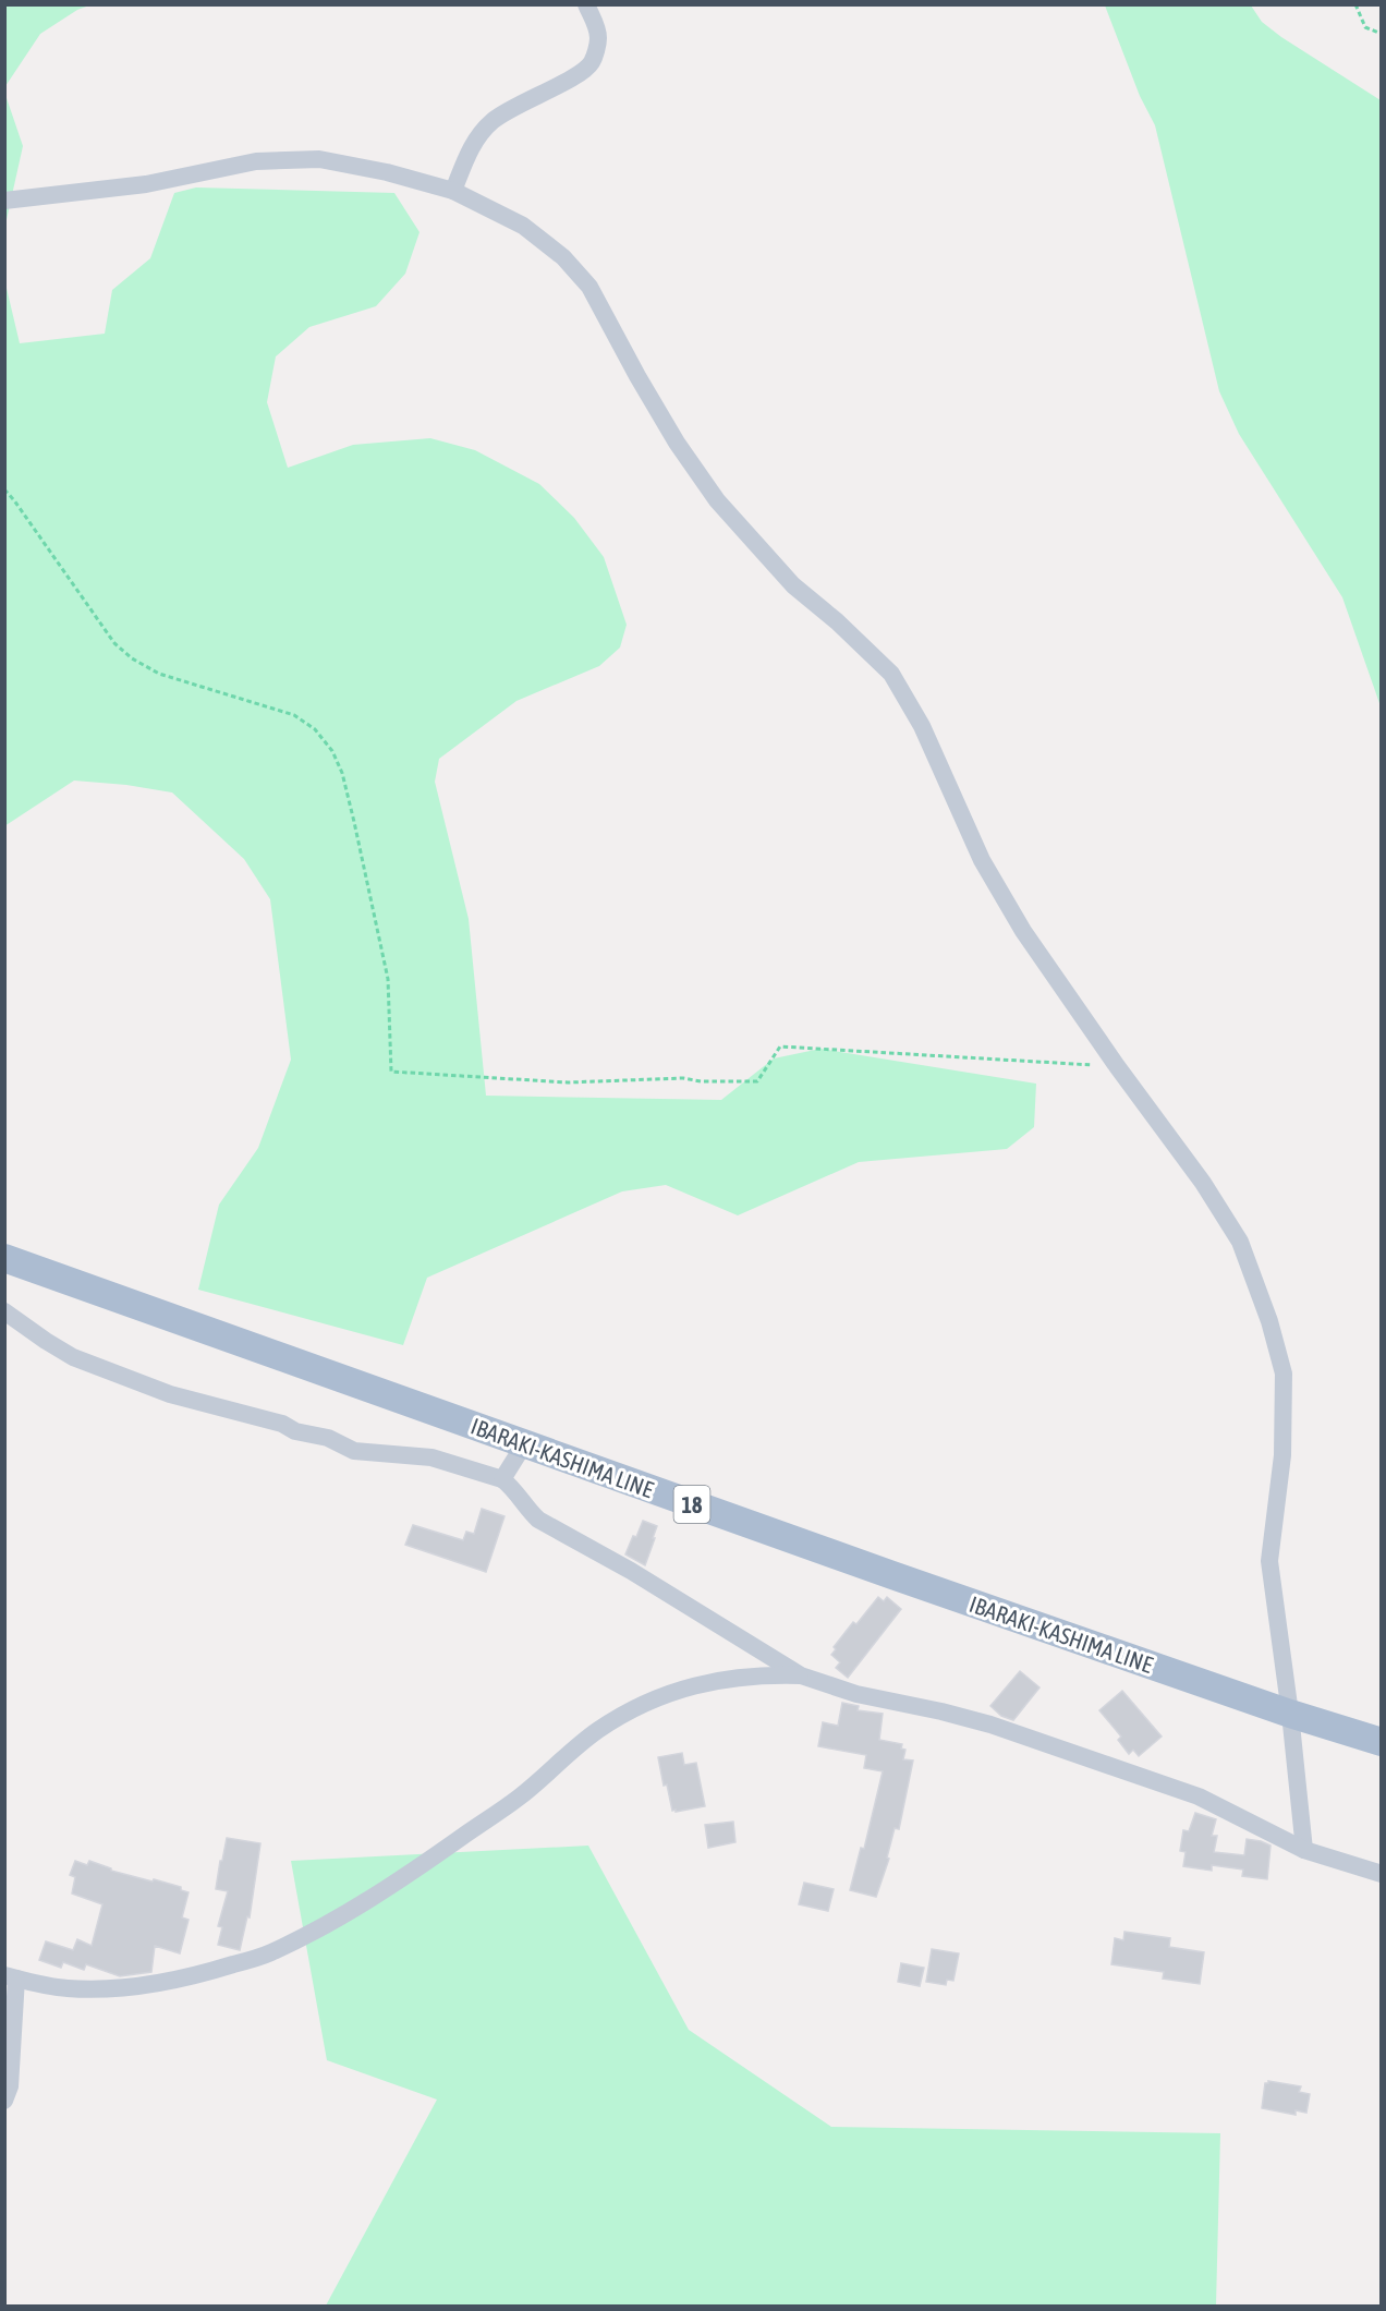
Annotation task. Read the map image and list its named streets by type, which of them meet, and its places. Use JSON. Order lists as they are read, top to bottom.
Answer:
{
  "streets": {
    "main road": ["IBARAKI-KASHIMA LINE", "18"]
  }
}
